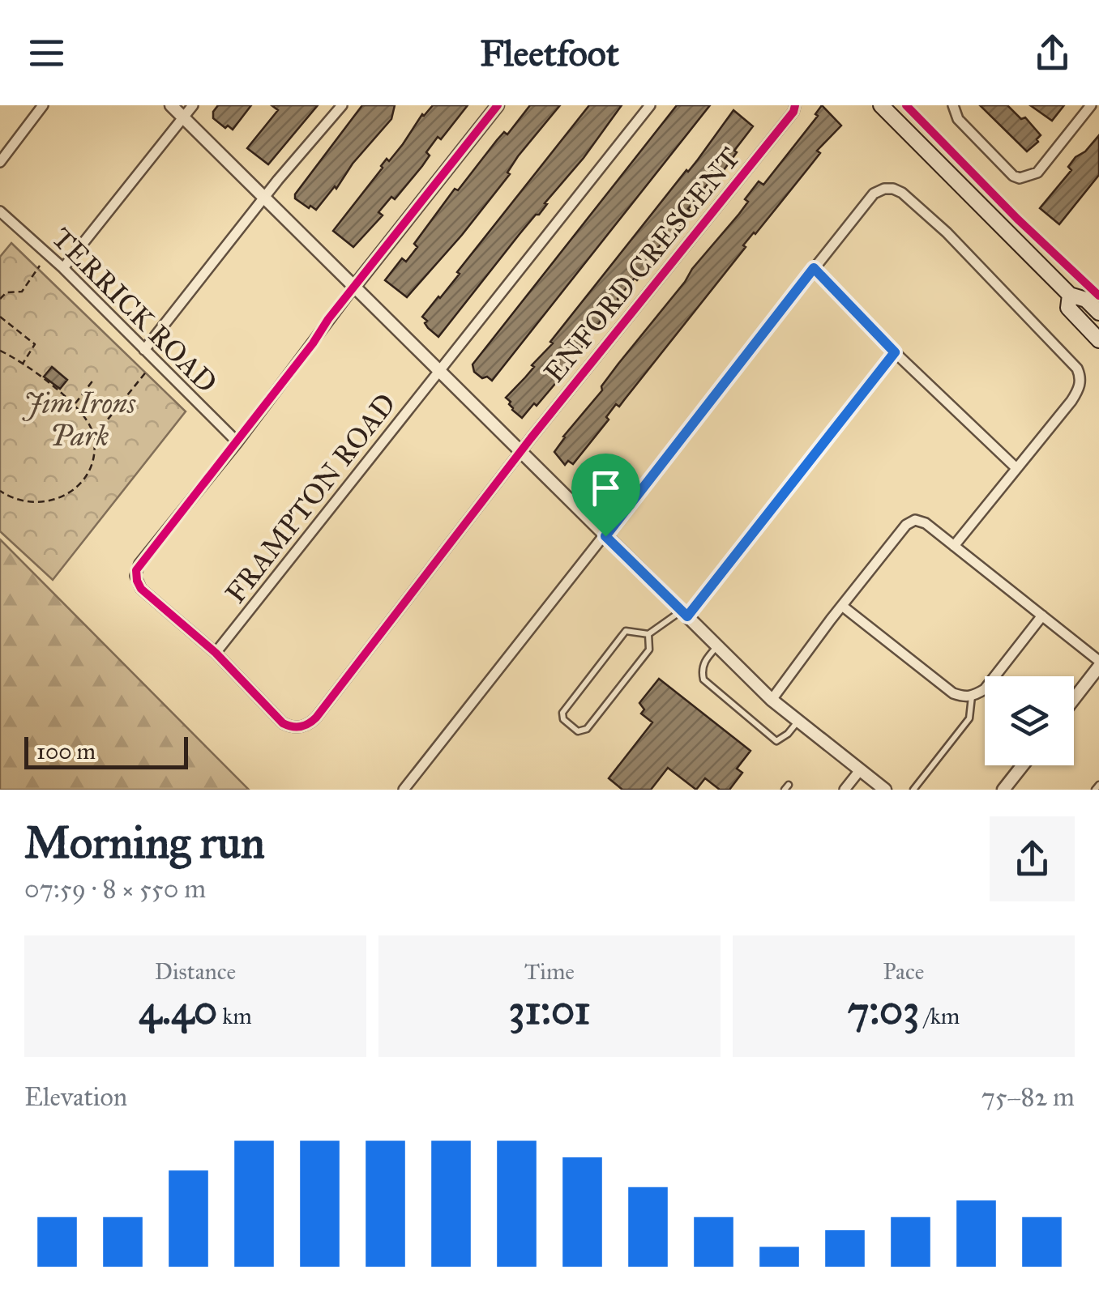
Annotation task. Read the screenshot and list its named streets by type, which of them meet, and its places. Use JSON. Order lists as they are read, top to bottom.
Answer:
{
  "streets": {
    "street": ["ENFORD CRESCENT", "TERRICK ROAD", "FRAMPTON ROAD"]
  },
  "crossings": [
    ["ENFORD CRESCENT", "FRAMPTON ROAD"]
  ],
  "parks": ["Jim Irons Park"],
  "scale_bar": "100 m",
  "page": {
    "header": "Fleetfoot",
    "scale": "100 m",
    "heading": ["Morning run", "07:59 · 8 × 550 m"],
    "stats": [
      ["Distance", "4.40 km"],
      ["Time", "31:01"],
      ["Pace", "7:03 /km"]
    ],
    "chart": ["Elevation", "75–82 m"]
  }
}
